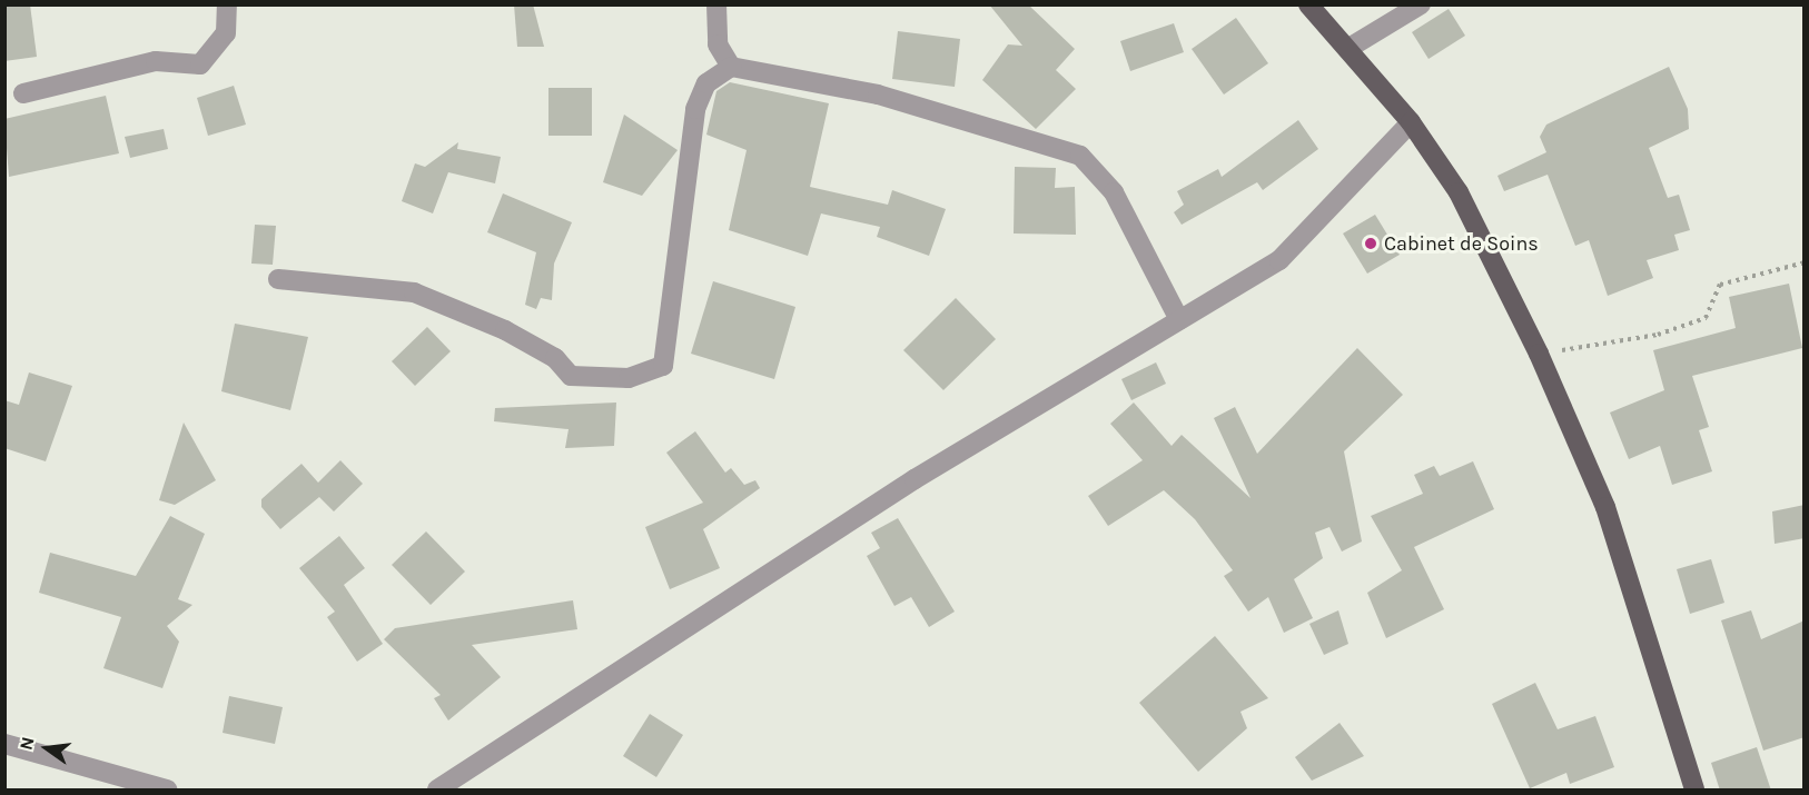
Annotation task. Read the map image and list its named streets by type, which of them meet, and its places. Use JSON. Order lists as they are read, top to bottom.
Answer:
{
  "places": ["Cabinet de Soins"],
  "north": "left"
}
